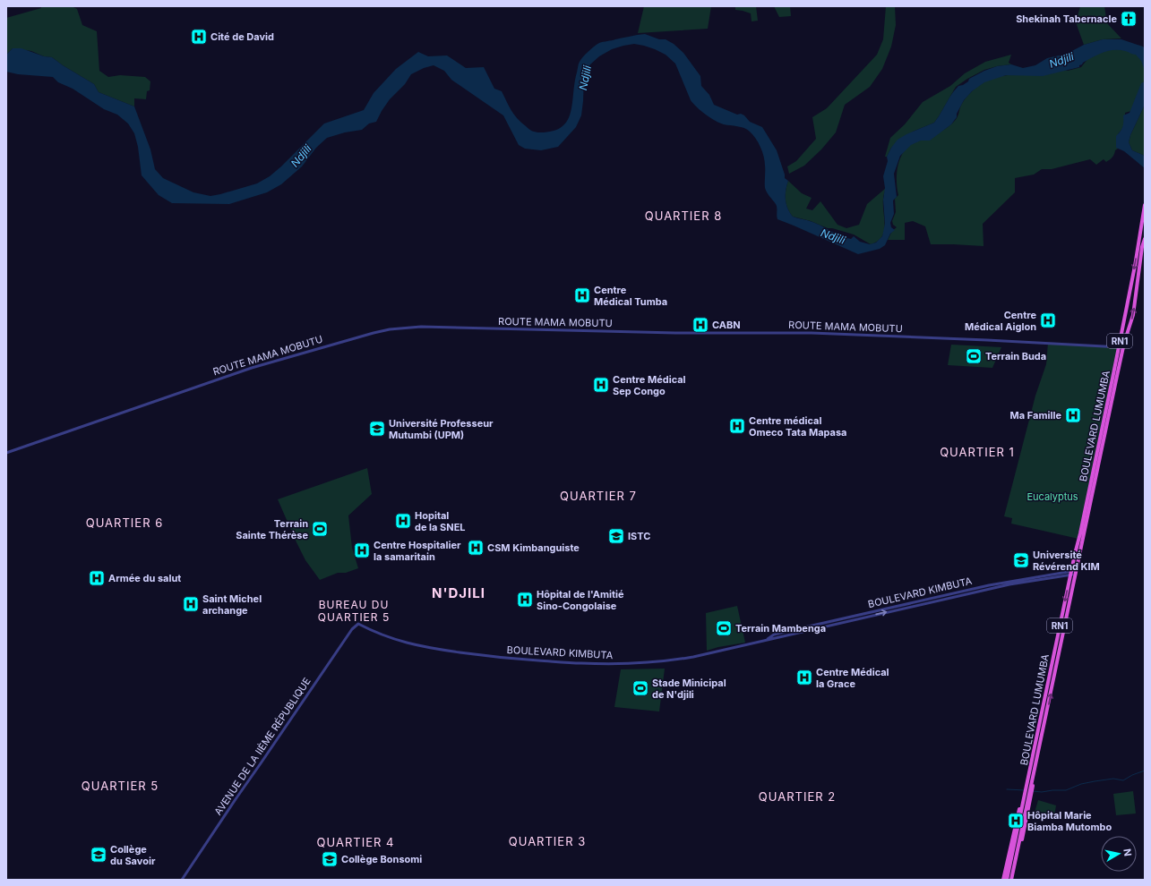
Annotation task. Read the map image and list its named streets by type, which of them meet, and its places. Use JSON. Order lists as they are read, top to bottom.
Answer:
{
  "streets": {
    "highway": ["RN1", "BOULEVARD LUMUMBA"],
    "street": ["ROUTE MAMA MOBUTU", "BOULEVARD KIMBUTA", "AVENUE DE LA IIÈME RÉPUBLIQUE"]
  },
  "crossings": [
    ["ROUTE MAMA MOBUTU", "BOULEVARD LUMUMBA"],
    ["RN1", "BOULEVARD LUMUMBA"],
    ["BOULEVARD LUMUMBA", "BOULEVARD KIMBUTA"],
    ["BOULEVARD KIMBUTA", "AVENUE DE LA IIÈME RÉPUBLIQUE"]
  ],
  "districts": [
    "QUARTIER 8",
    "QUARTIER 1",
    "QUARTIER 7",
    "QUARTIER 6",
    "N'DJILI",
    "BUREAU DU QUARTIER 5",
    "QUARTIER 5",
    "QUARTIER 2",
    "QUARTIER 3",
    "QUARTIER 4"
  ],
  "water": ["Ndjili"],
  "parks": ["Eucalyptus"],
  "places": {
    "church": ["Shekinah Tabernacle"],
    "hospital": [
      "Cité de David",
      "Centre Médical Tumba",
      "Centre Médical Aiglon",
      "CABN",
      "Centre Médical Sep Congo",
      "Ma Famille",
      "Centre médical Omeco Tata Mapasa",
      "Hopital de la SNEL",
      "CSM Kimbanguiste",
      "Centre Hospitalier la samaritain",
      "Armée du salut",
      "Hôpital de l'Amitié Sino-Congolaise",
      "Saint Michel archange",
      "Centre Médical la Grace",
      "Hôpital Marie Biamba Mutombo"
    ],
    "sports": [
      "Terrain Buda",
      "Terrain Sainte Thérèse",
      "Terrain Mambenga",
      "Stade Minicipal de N'djili"
    ],
    "school or university": [
      "Université Professeur Mutumbi (UPM)",
      "ISTC",
      "Université Révérend KIM",
      "Collège du Savoir",
      "Collège Bonsomi"
    ]
  },
  "north": "right"
}
